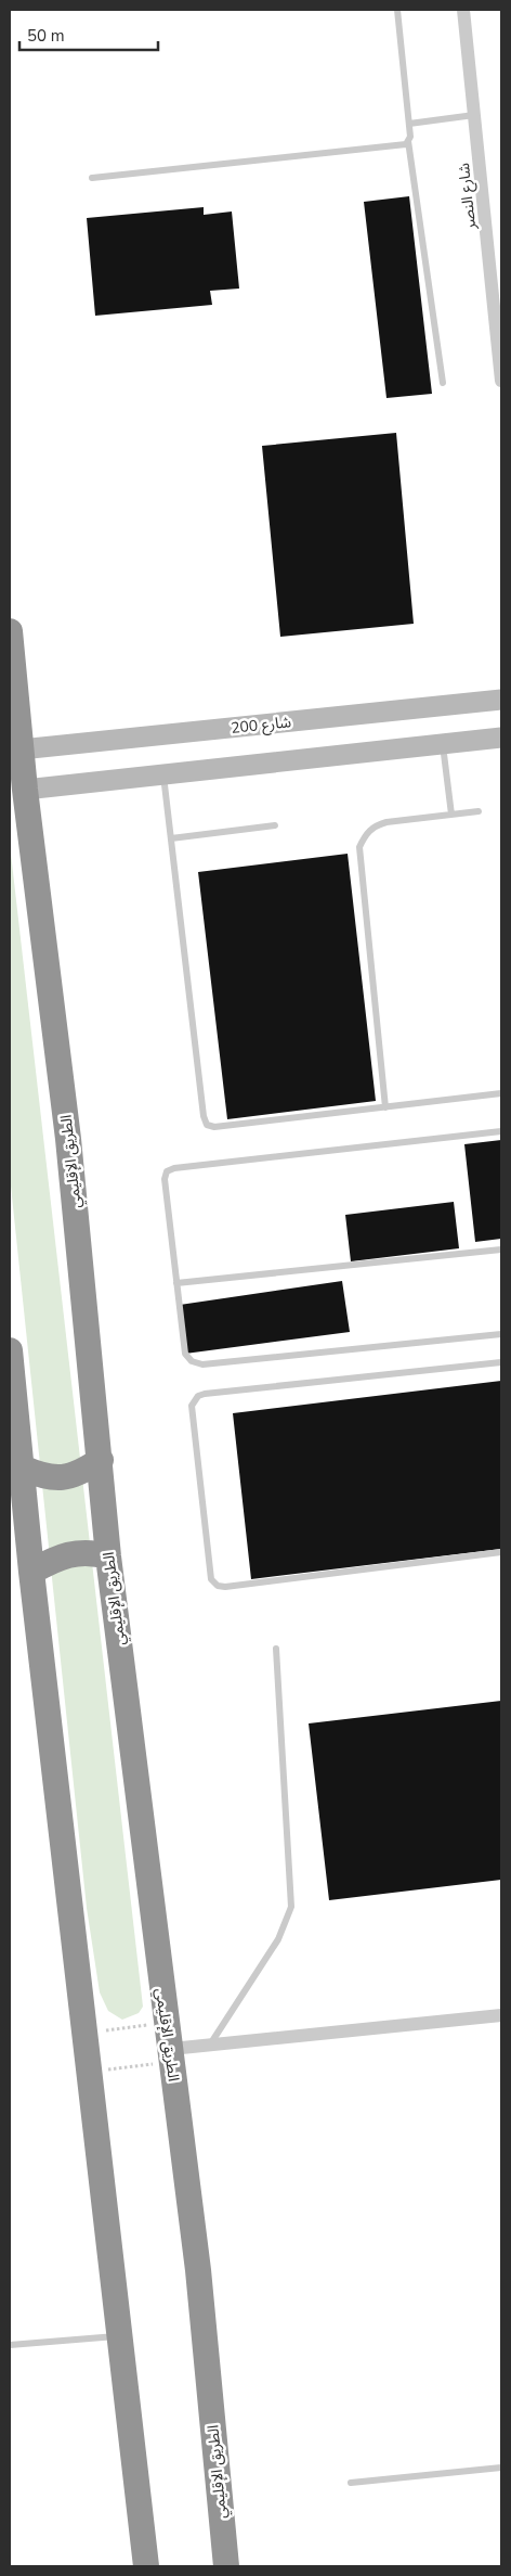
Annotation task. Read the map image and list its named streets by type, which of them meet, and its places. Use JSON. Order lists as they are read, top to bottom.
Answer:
{
  "streets": {
    "highway": ["الطريق الإقليمي"],
    "street": ["شارع النصر", "شارع 200"]
  },
  "crossings": [
    ["شارع 200", "الطريق الإقليمي"]
  ],
  "scale_bar": "50 m"
}
